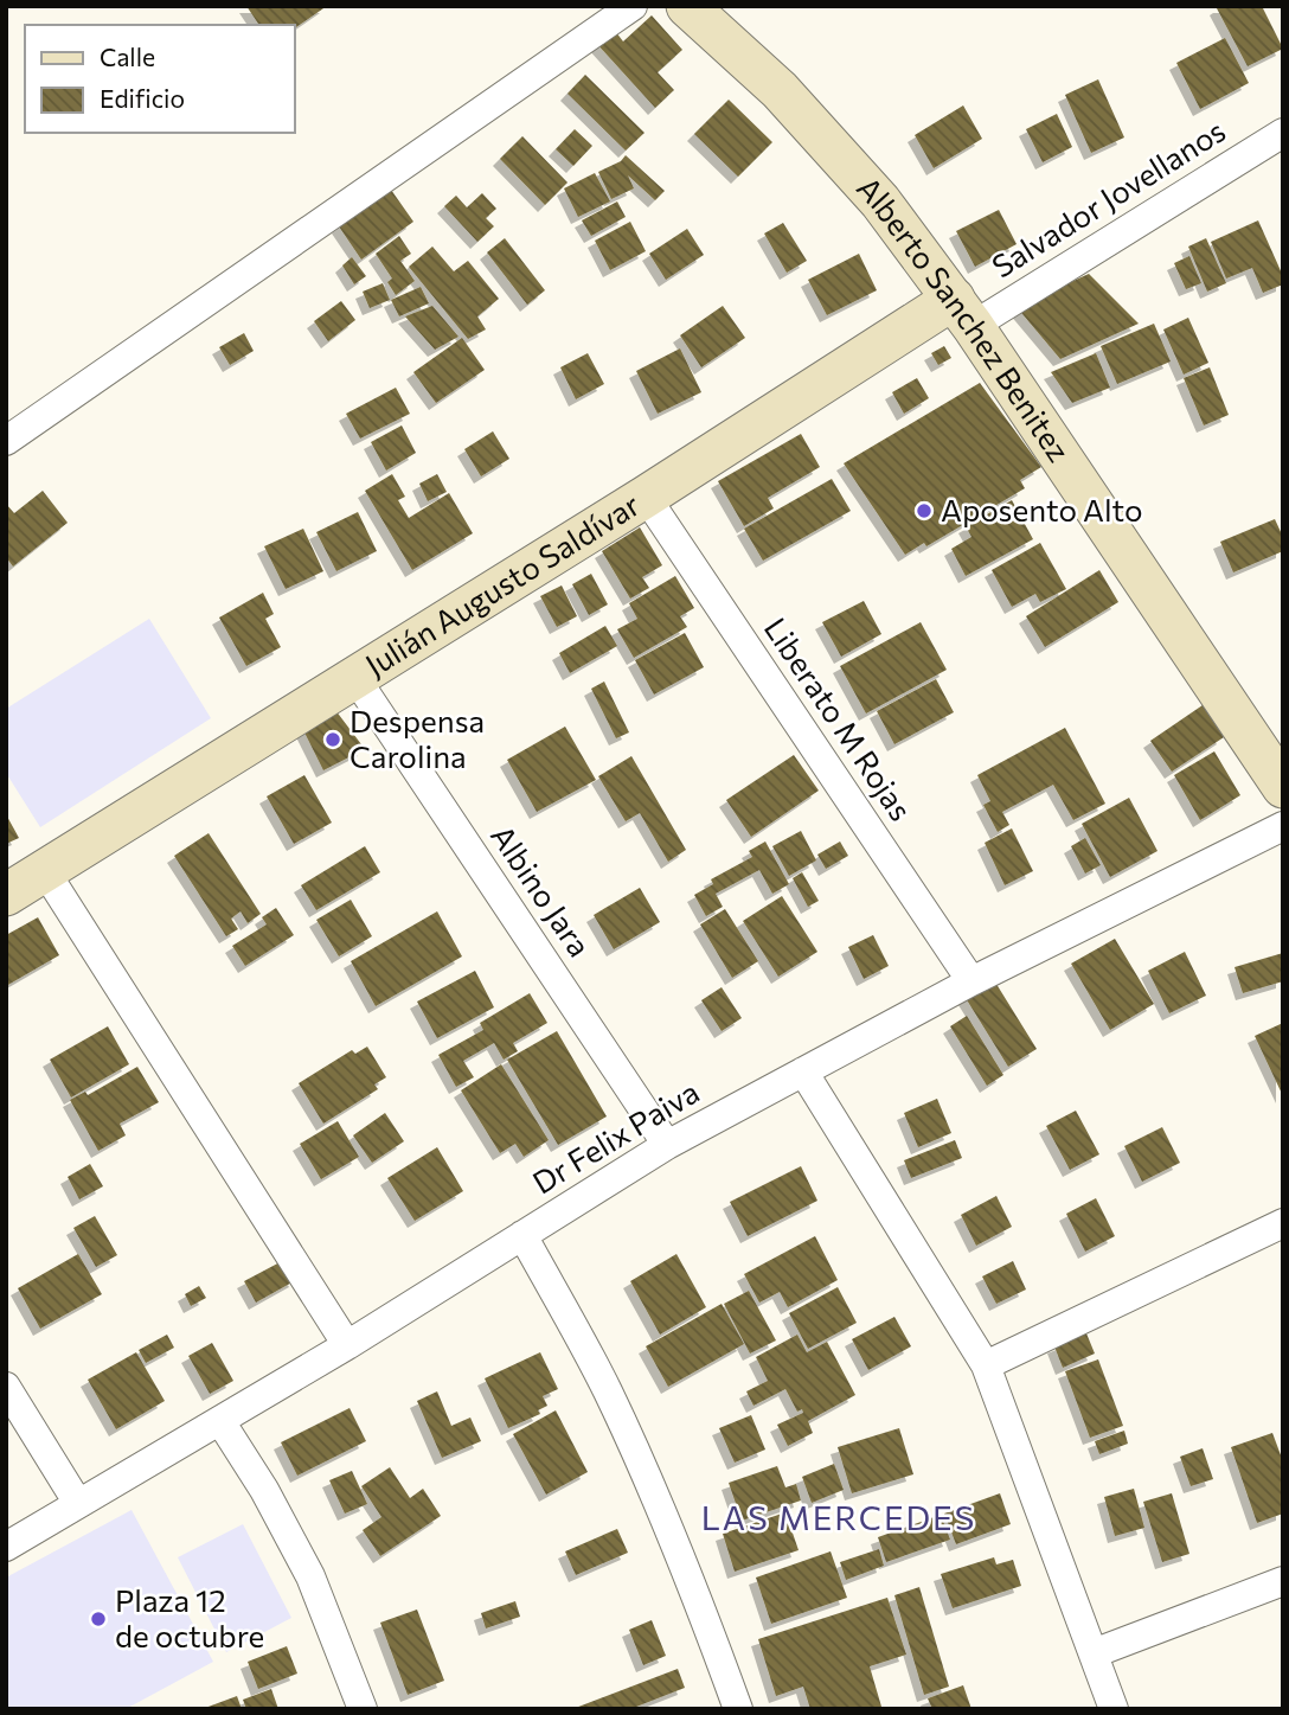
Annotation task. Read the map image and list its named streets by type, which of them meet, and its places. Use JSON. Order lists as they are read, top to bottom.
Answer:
{
  "streets": {
    "street": [
      "Salvador Jovellanos",
      "Alberto Sanchez Benitez",
      "Julián Augusto Saldívar",
      "Liberato M Rojas",
      "Albino Jara",
      "Dr Felix Paiva"
    ]
  },
  "crossings": [
    ["Salvador Jovellanos", "Alberto Sanchez Benitez"],
    ["Salvador Jovellanos", "Julián Augusto Saldívar"],
    ["Alberto Sanchez Benitez", "Julián Augusto Saldívar"],
    ["Julián Augusto Saldívar", "Liberato M Rojas"],
    ["Julián Augusto Saldívar", "Albino Jara"],
    ["Liberato M Rojas", "Dr Felix Paiva"],
    ["Albino Jara", "Dr Felix Paiva"]
  ],
  "districts": ["LAS MERCEDES"],
  "places": ["Aposento Alto", "Despensa Carolina", "Plaza 12 de octubre"],
  "legend": ["Calle", "Edificio"]
}
